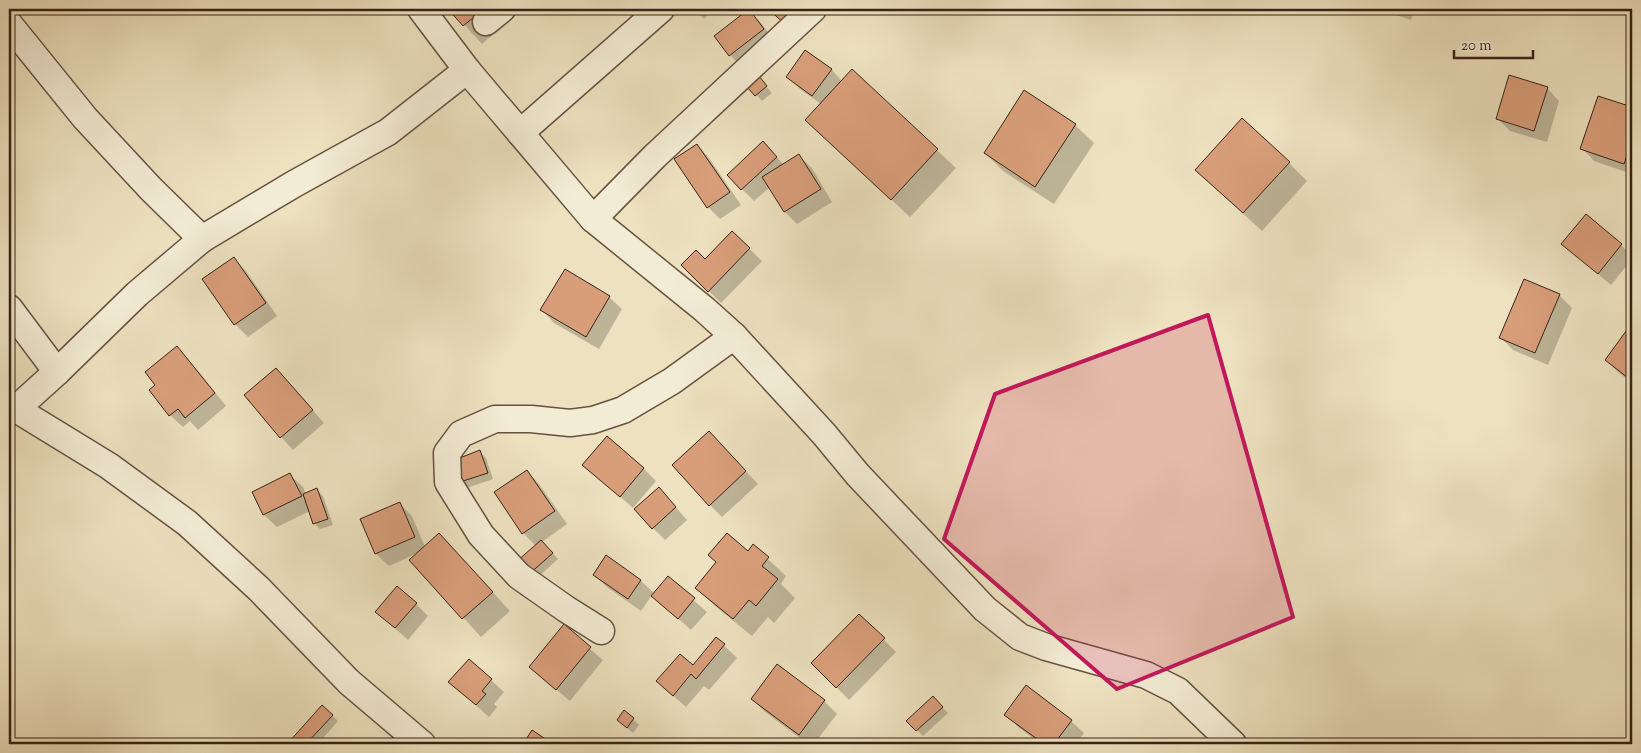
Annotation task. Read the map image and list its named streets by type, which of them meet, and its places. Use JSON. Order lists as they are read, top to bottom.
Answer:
{
  "scale_bar": "20 m"
}
